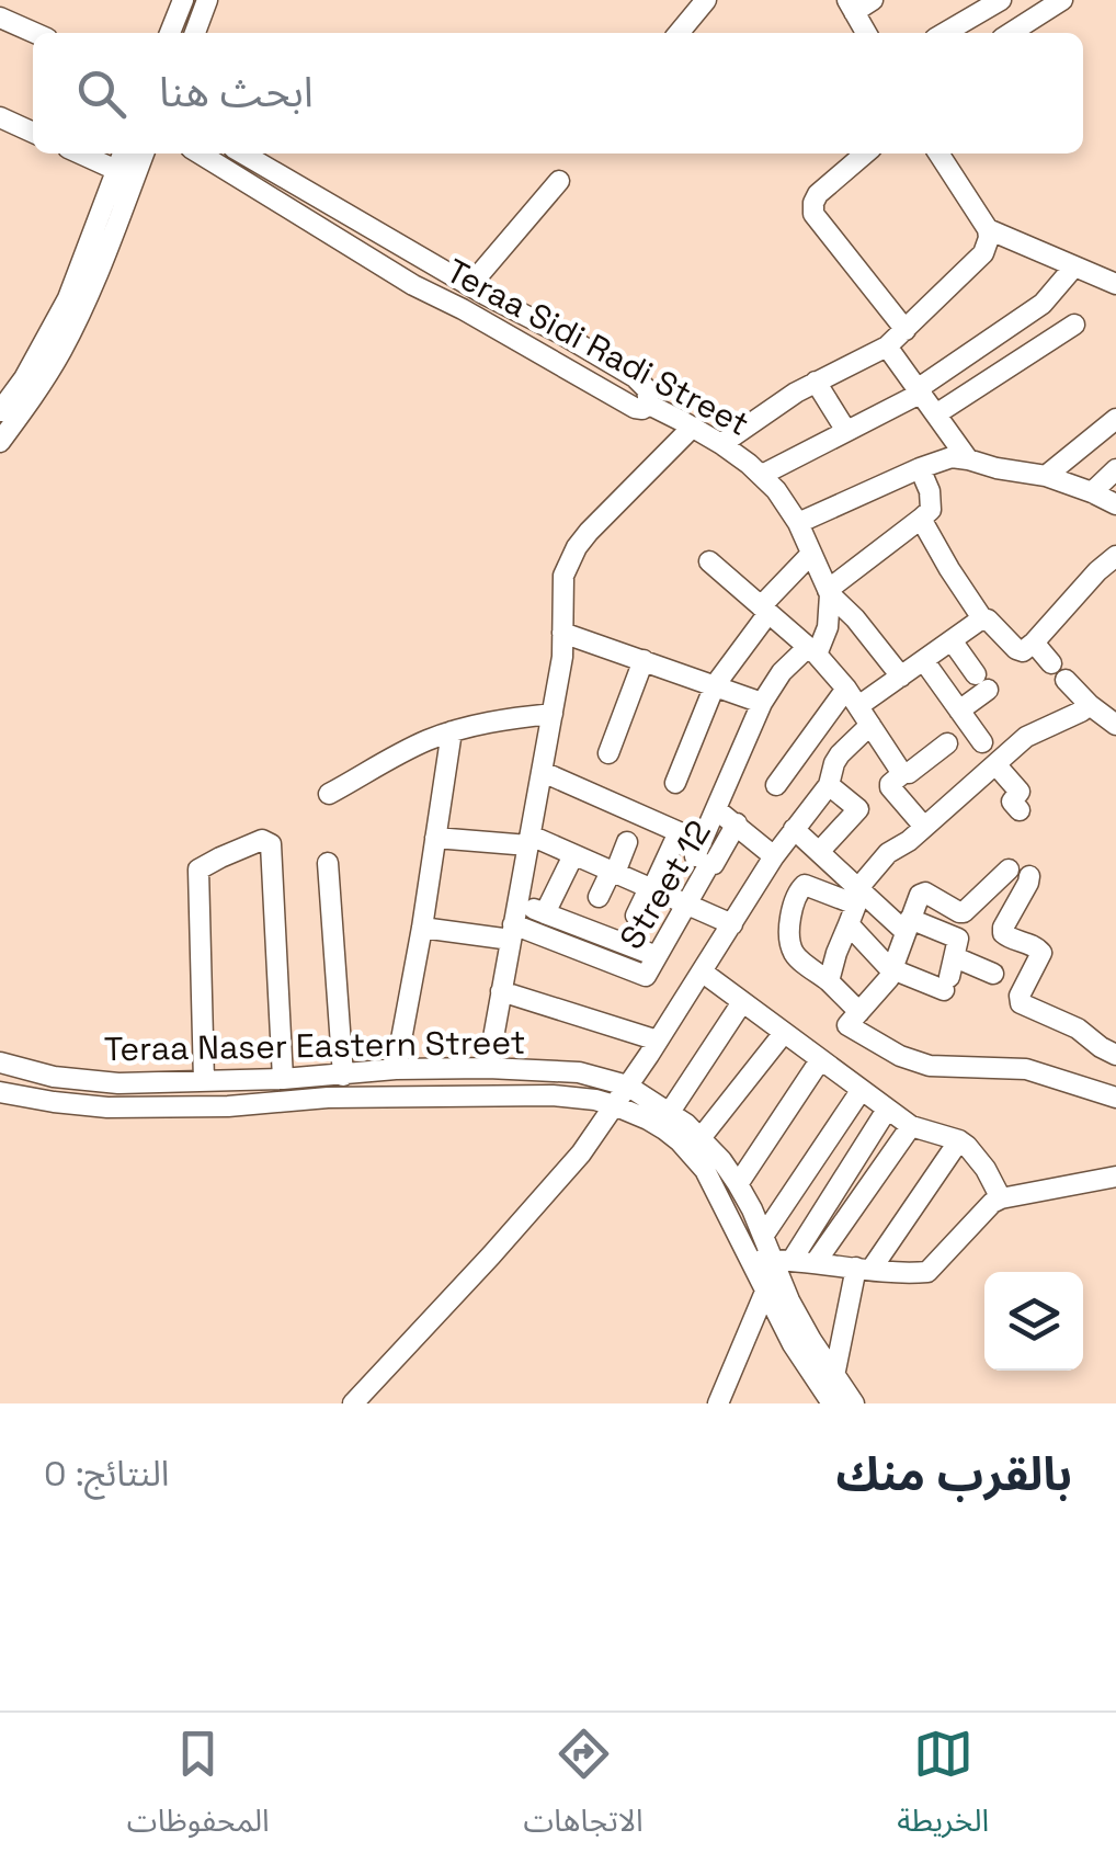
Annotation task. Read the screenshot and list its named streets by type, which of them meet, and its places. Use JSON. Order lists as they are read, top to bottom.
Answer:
{
  "streets": {
    "street": ["Teraa Sidi Radi Street", "Street 12", "Teraa Naser Eastern Street"]
  },
  "page": {
    "search": "ابحث هنا",
    "heading": ["بالقرب منك", "النتائج: 0"],
    "nav": ["الخريطة", "الاتجاهات", "المحفوظات"]
  }
}
